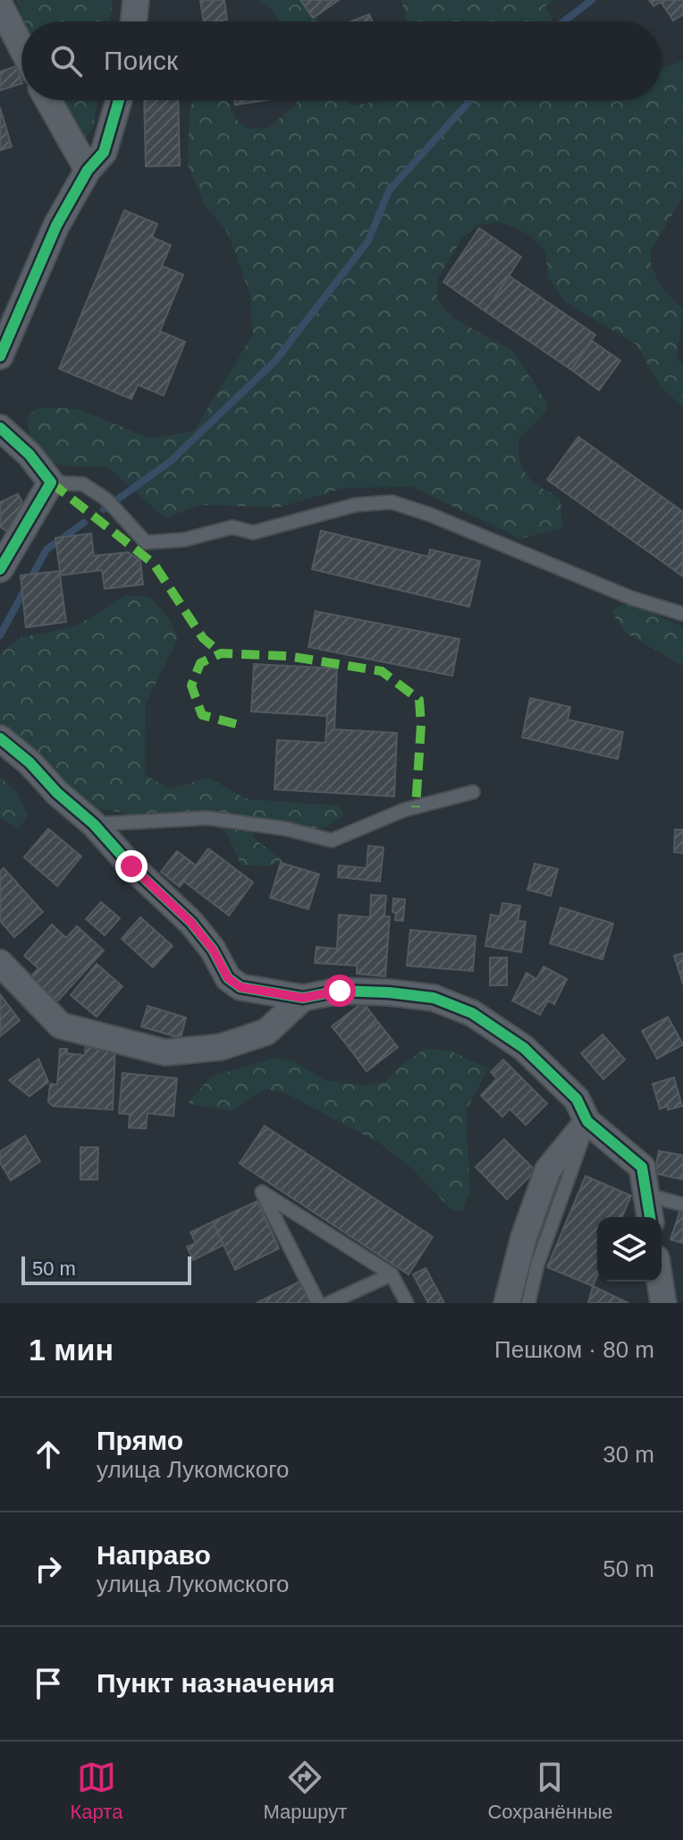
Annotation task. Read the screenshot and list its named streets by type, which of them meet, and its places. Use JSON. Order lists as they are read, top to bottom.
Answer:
{
  "scale_bar": "50 m",
  "page": {
    "search": "Поиск",
    "scale": "50 m",
    "heading": ["1 мин", "Пешком · 80 m"],
    "list": [
      ["Прямо", "улица Лукомского", "30 m"],
      ["Направо", "улица Лукомского", "50 m"],
      "Пункт назначения"
    ],
    "nav": ["Карта", "Маршрут", "Сохранённые"]
  }
}
